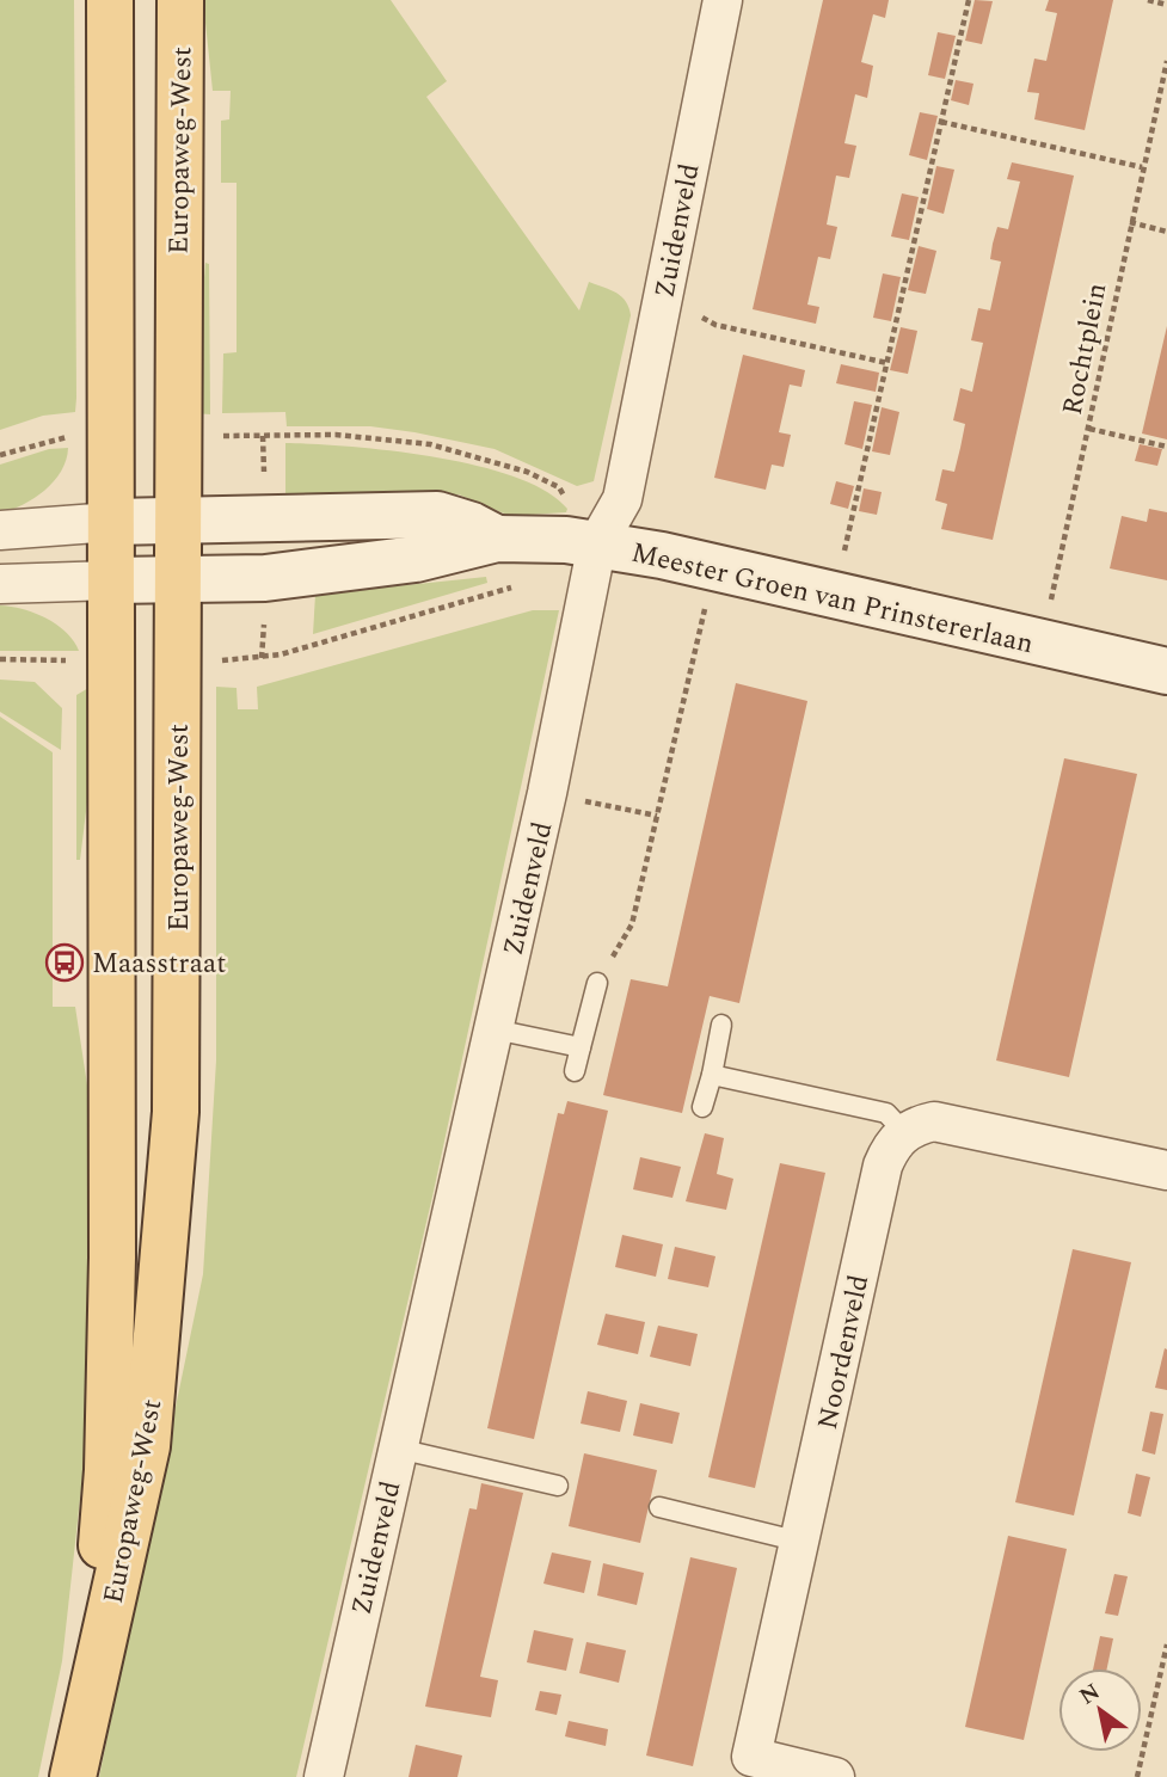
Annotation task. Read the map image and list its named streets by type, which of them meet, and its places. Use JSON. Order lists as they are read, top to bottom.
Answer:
{
  "streets": {
    "main road": ["Europaweg-West"],
    "street": ["Zuidenveld", "Meester Groen van Prinstererlaan", "Noordenveld"],
    "path": ["Rochtplein"]
  },
  "crossings": [
    ["Europaweg-West", "Meester Groen van Prinstererlaan"],
    ["Zuidenveld", "Meester Groen van Prinstererlaan"],
    ["Rochtplein", "Meester Groen van Prinstererlaan"]
  ],
  "places": {
    "bus stop": ["Maasstraat"]
  },
  "north": "top left"
}
